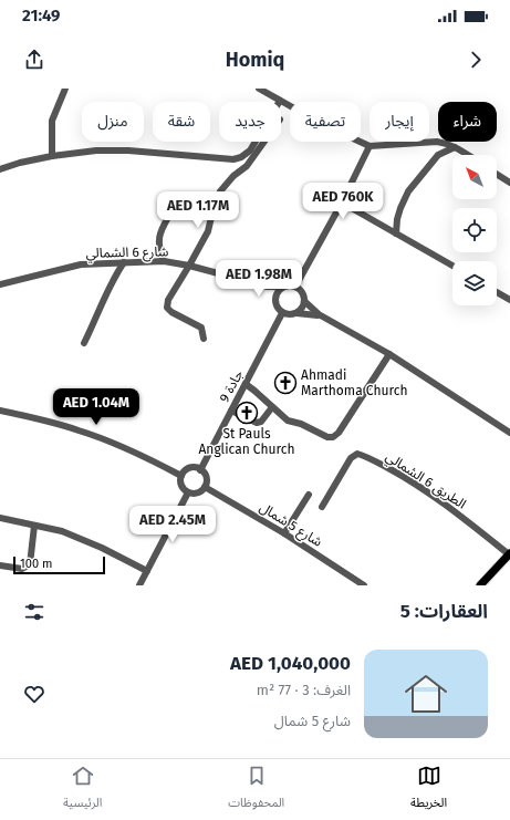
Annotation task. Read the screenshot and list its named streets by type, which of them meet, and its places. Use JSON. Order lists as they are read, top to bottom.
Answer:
{
  "streets": {
    "street": [
      "شارع 6 الشمالي",
      "جادة 9",
      "الطريق 6 الشمالي",
      "شارع 5 شمال"
    ]
  },
  "crossings": [
    ["شارع 6 الشمالي", "جادة 9"],
    ["جادة 9", "شارع 5 شمال"]
  ],
  "places": {
    "church": ["Ahmadi Marthoma Church", "St Pauls Anglican Church"]
  },
  "scale_bar": "100 m",
  "north": "top left",
  "page": {
    "status": "21:49",
    "header": "Homiq",
    "chip": [
      "شراء",
      "إيجار",
      "تصفية",
      "جديد",
      "شقة",
      "منزل"
    ],
    "price": [
      "AED 760K",
      "AED 1.17M",
      "AED 1.98M",
      "AED 1.04M",
      "AED 2.45M"
    ],
    "scale": "100 m",
    "heading": "العقارات: 5",
    "list": [
      {
        "name": "AED 1,040,000",
        "note": "الغرف: 3 · 77 m² · شارع 5 شمال"
      }
    ],
    "tabs": ["الخريطة", "المحفوظات", "الرئيسية"]
  }
}
